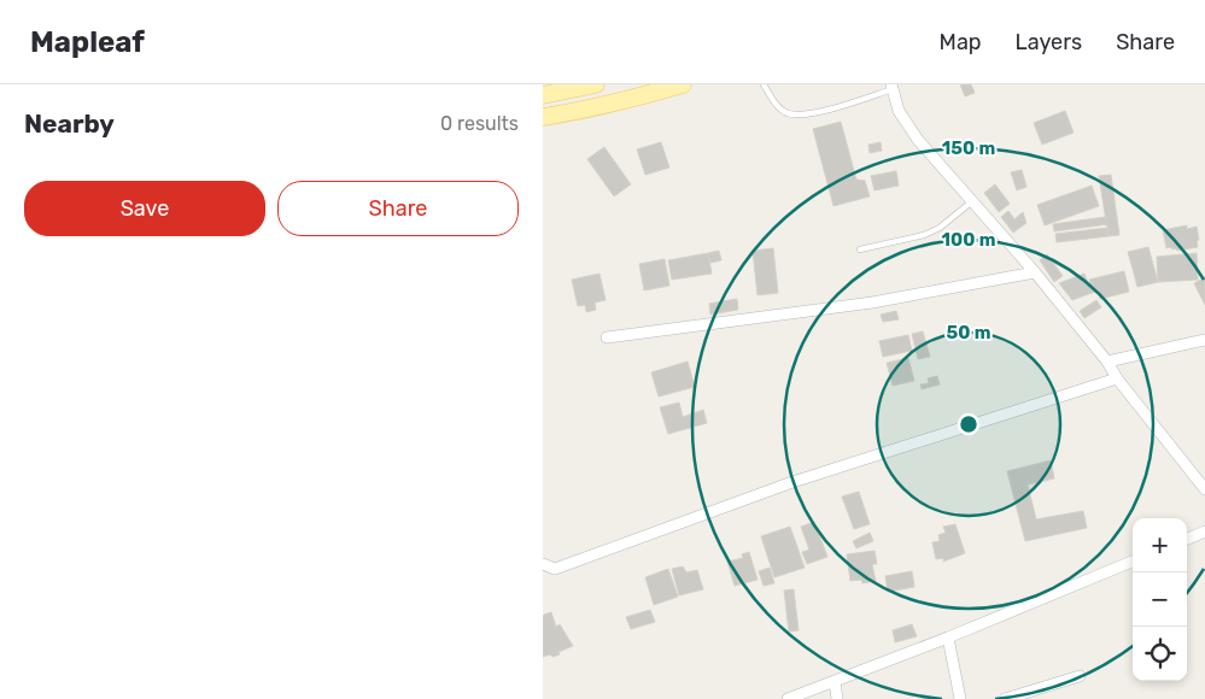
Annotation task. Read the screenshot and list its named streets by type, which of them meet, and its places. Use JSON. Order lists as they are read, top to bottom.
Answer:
{
  "page": {
    "header": "Mapleaf",
    "nav": ["Map", "Layers", "Share"],
    "heading": ["Nearby", "0 results"],
    "buttons": ["Save", "Share"],
    "map_buttons": ["+", "−"]
  },
  "rings": ["150 m", "100 m", "50 m"]
}
